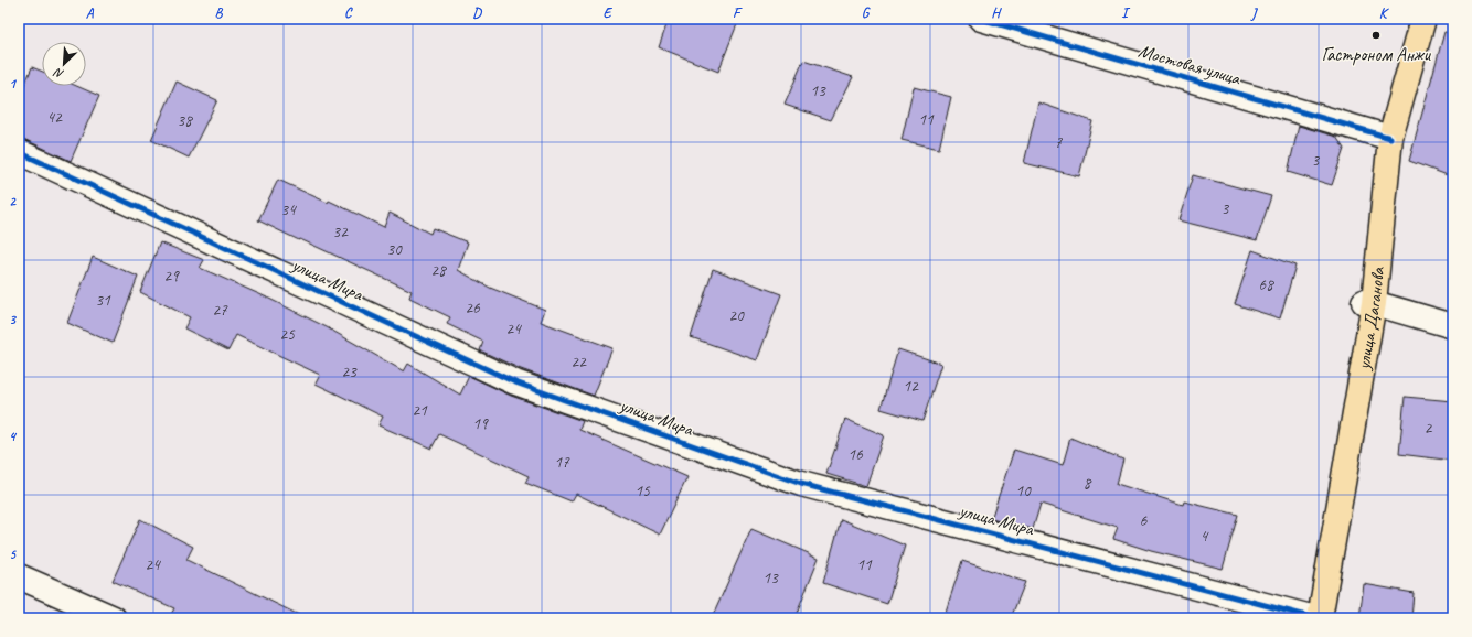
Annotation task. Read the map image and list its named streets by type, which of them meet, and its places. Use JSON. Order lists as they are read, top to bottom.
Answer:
{
  "streets": {
    "main road": ["улица Даганова"],
    "street": ["Мостовая улица", "улица Мира"]
  },
  "crossings": [
    ["Мостовая улица", "улица Даганова"],
    ["улица Мира", "улица Даганова"]
  ],
  "places": ["Гастроном Анжи"],
  "house_numbers": [
    "13",
    "42",
    "11",
    "38",
    "7",
    "3",
    "3",
    "34",
    "32",
    "30",
    "28",
    "29",
    "68",
    "31",
    "26",
    "27",
    "20",
    "24",
    "25",
    "22",
    "23",
    "12",
    "21",
    "19",
    "2",
    "16",
    "17",
    "8",
    "15",
    "10",
    "6",
    "4",
    "24",
    "11",
    "13"
  ],
  "north": "bottom left",
  "grid": {
    "columns": [
      "A",
      "B",
      "C",
      "D",
      "E",
      "F",
      "G",
      "H",
      "I",
      "J",
      "K"
    ],
    "rows": [
      "1",
      "2",
      "3",
      "4",
      "5"
    ]
  }
}
